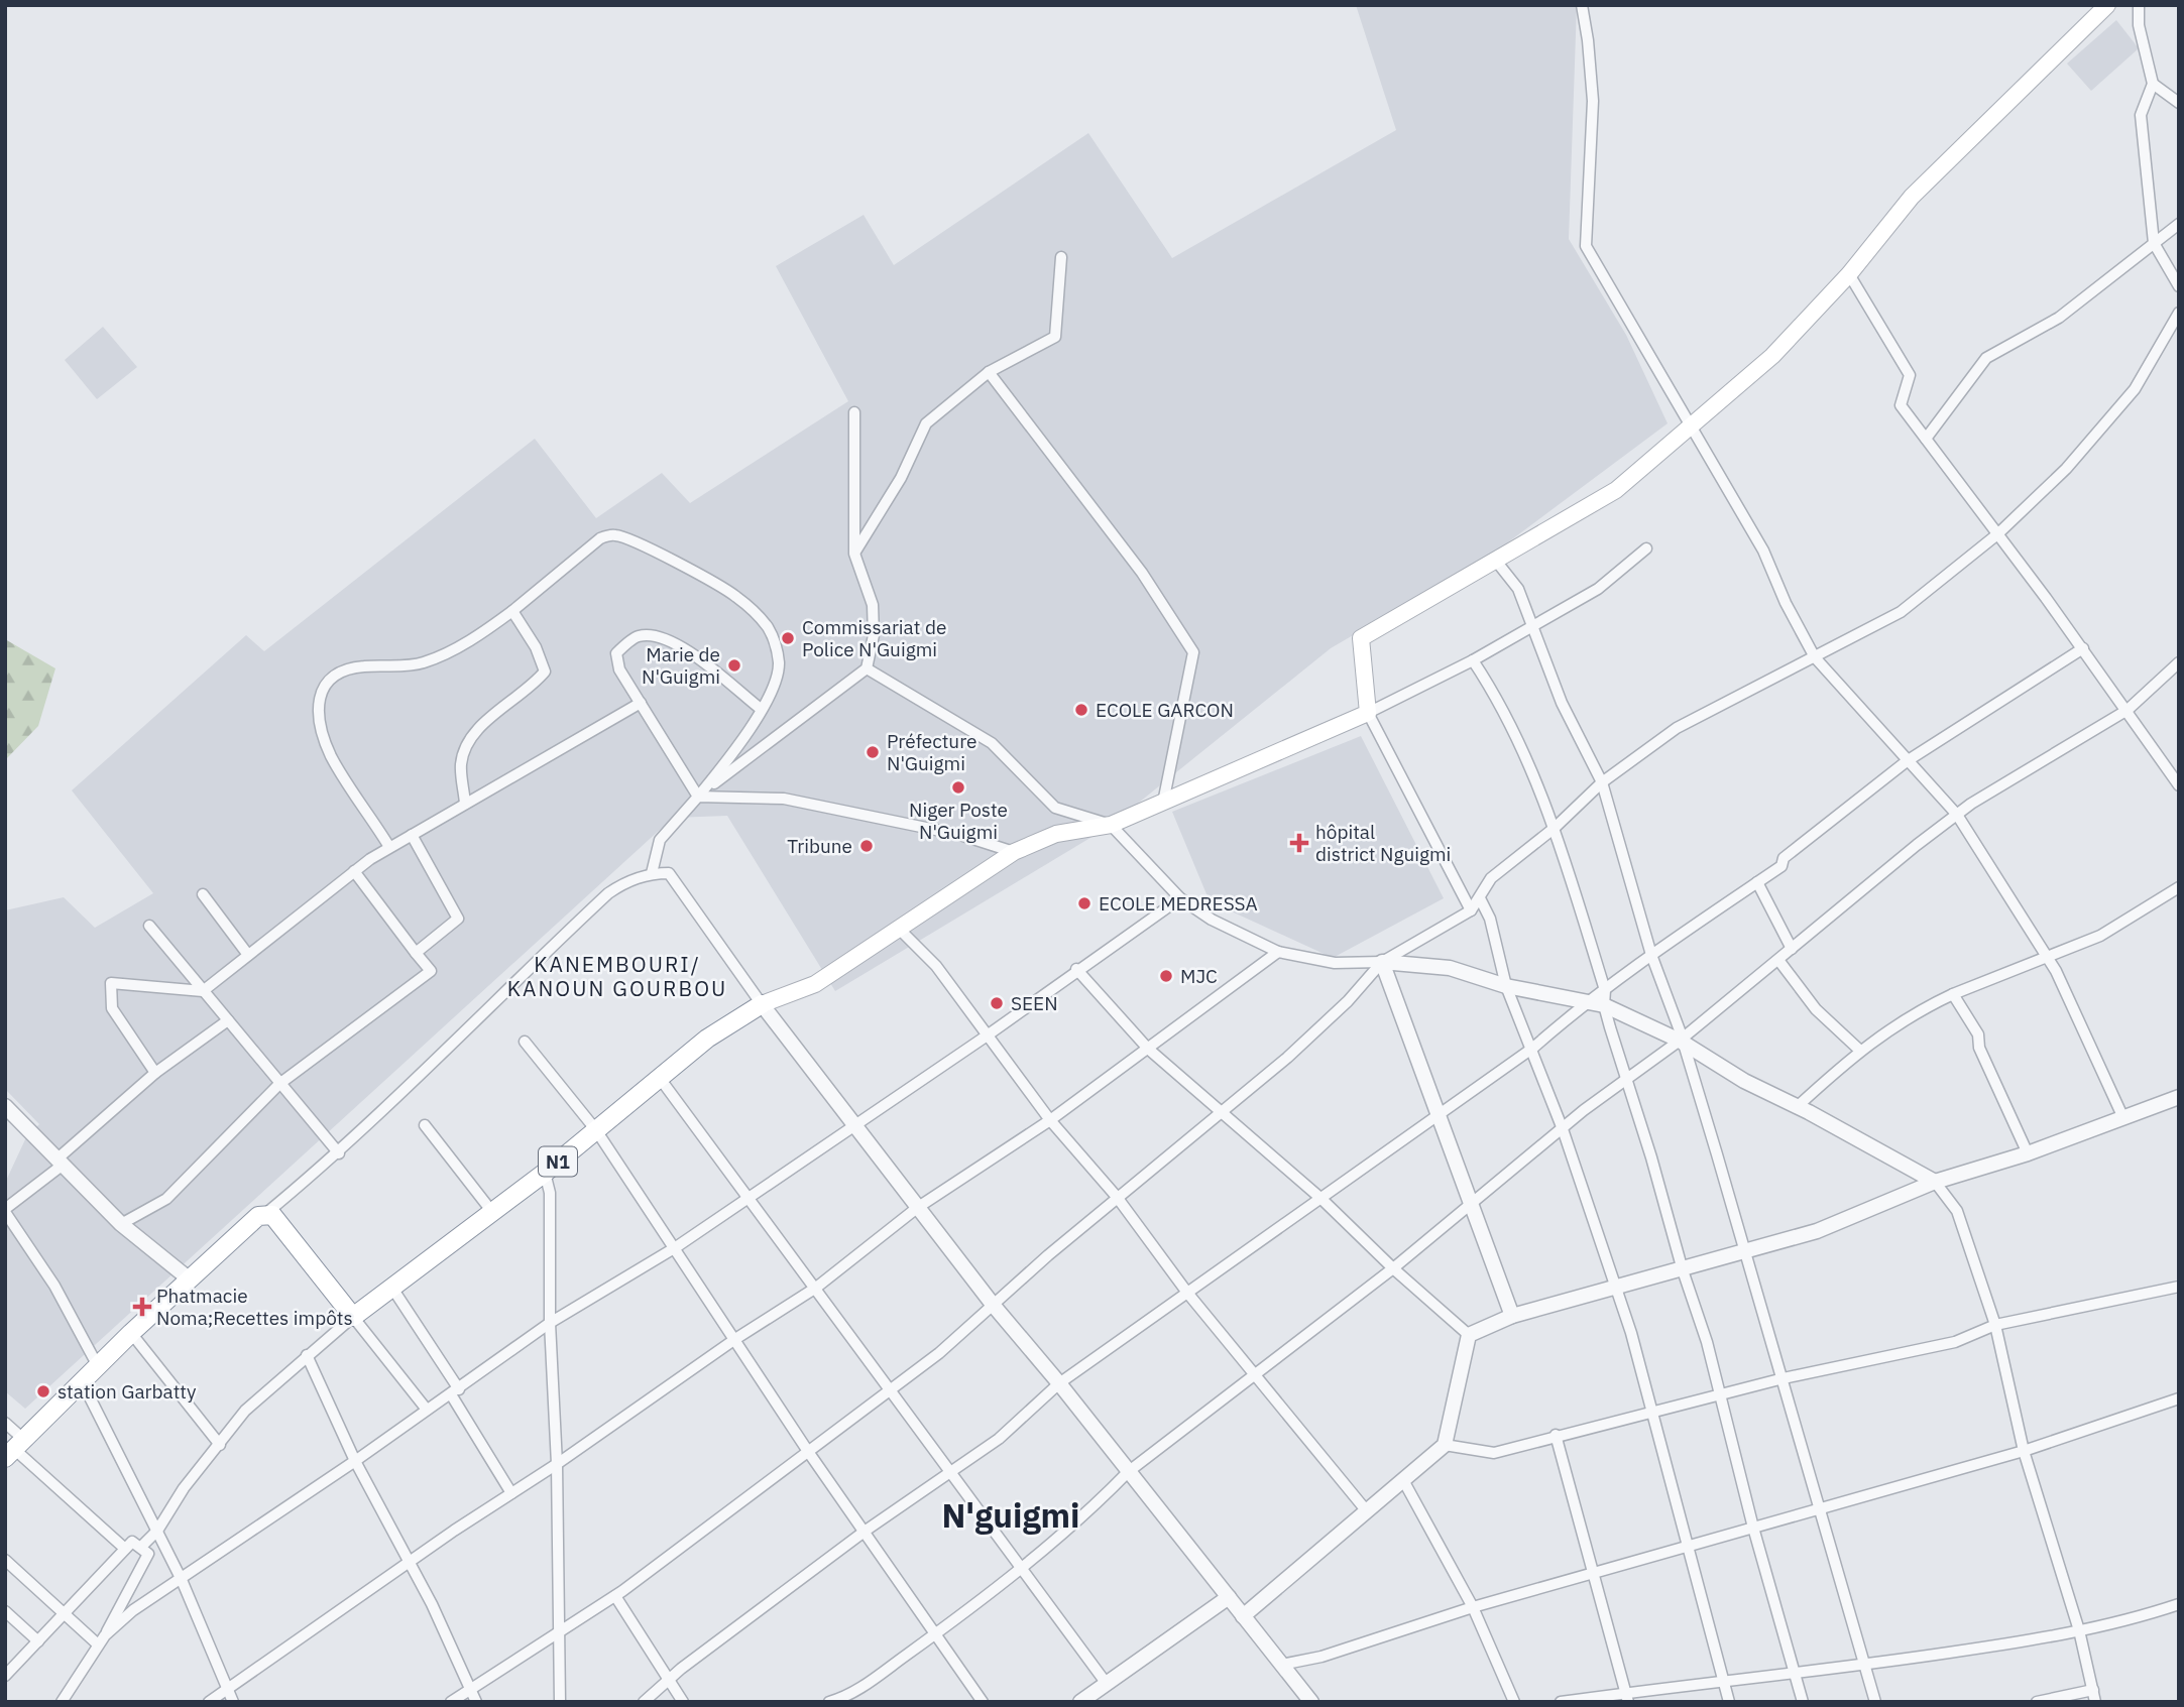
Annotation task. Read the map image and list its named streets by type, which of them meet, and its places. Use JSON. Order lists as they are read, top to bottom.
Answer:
{
  "streets": {
    "highway": ["N1"]
  },
  "districts": ["KANEMBOURI/ KANOUN GOURBOU", "N'guigmi"],
  "places": {
    "other": [
      "Commissariat de Police N'Guigmi",
      "Marie de N'Guigmi",
      "ECOLE GARCON",
      "Préfecture N'Guigmi",
      "Niger Poste N'Guigmi",
      "Tribune",
      "ECOLE MEDRESSA",
      "MJC",
      "SEEN",
      "station Garbatty"
    ],
    "health": ["hôpital district Nguigmi", "Phatmacie Noma;Recettes impôts"]
  }
}
